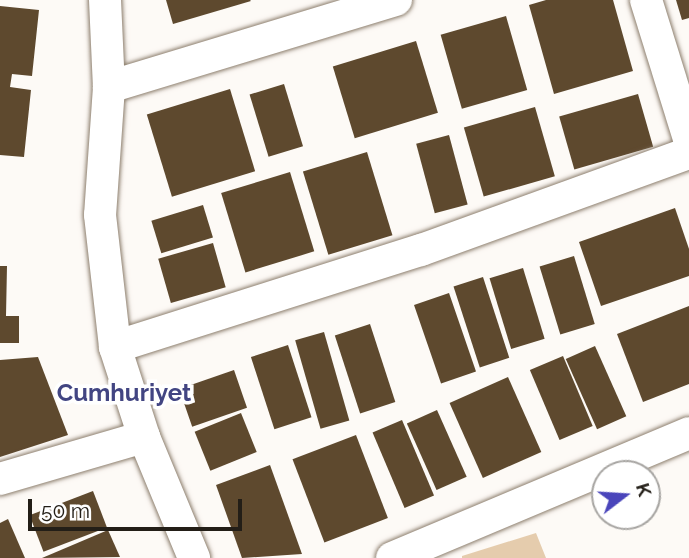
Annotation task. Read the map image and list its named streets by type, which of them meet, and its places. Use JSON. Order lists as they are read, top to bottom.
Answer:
{
  "districts": ["Cumhuriyet"],
  "scale_bar": "50 m",
  "north": "right"
}
